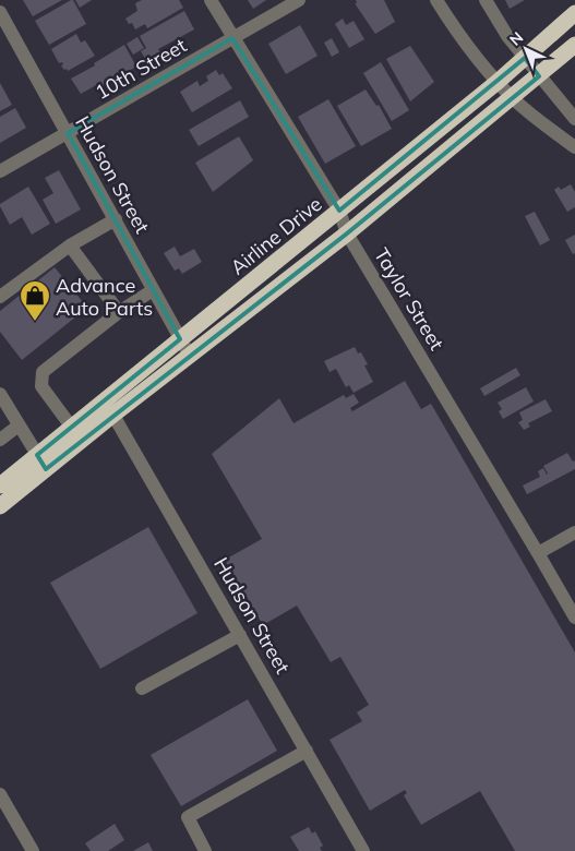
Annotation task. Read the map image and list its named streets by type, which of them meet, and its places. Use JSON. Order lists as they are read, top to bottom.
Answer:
{
  "streets": {
    "highway": ["Airline Drive"],
    "street": ["10th Street", "Hudson Street", "Taylor Street"]
  },
  "crossings": [
    ["10th Street", "Hudson Street"],
    ["10th Street", "Taylor Street"],
    ["Hudson Street", "Airline Drive"],
    ["Airline Drive", "Taylor Street"]
  ],
  "places": {
    "shop": ["Advance Auto Parts"]
  },
  "north": "top left"
}
